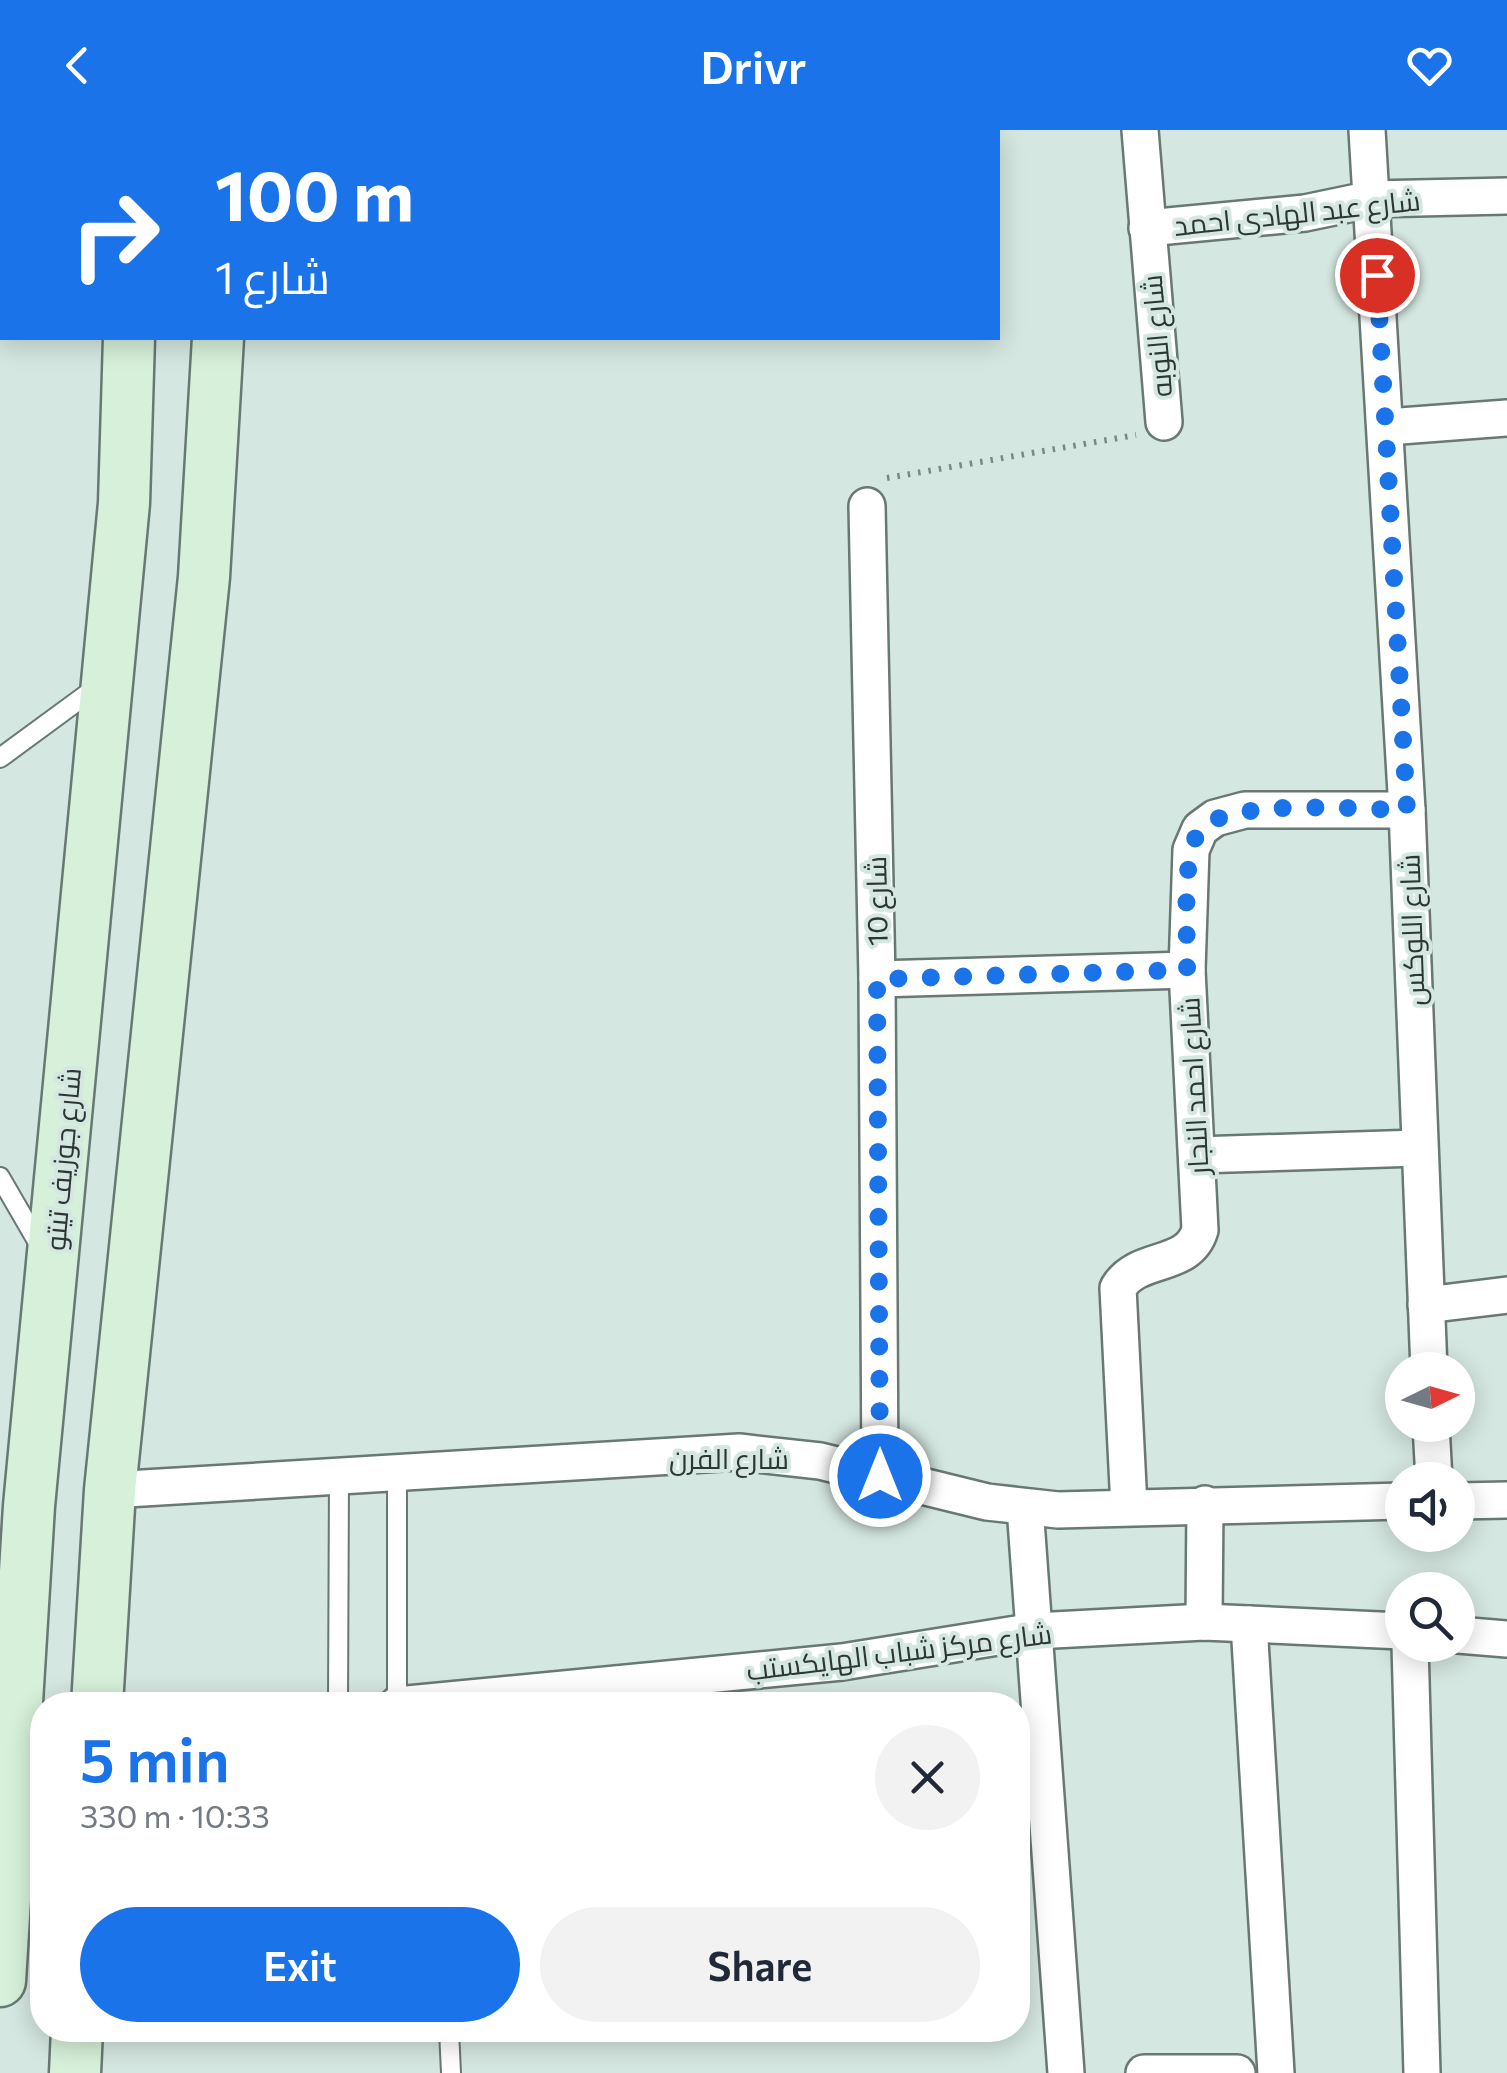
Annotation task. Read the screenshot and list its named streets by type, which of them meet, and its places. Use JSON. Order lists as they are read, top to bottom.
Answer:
{
  "streets": {
    "main road": ["شارع جوزيف تيتو"],
    "street": [
      "شارع عبد الهادى احمد",
      "شارع النوبه",
      "شارع 10",
      "شارع اللوكس",
      "شارع احمد النجار",
      "شارع الفرن",
      "شارع مركز شباب الهايكستب"
    ]
  },
  "crossings": [
    ["شارع عبد الهادى احمد", "شارع النوبه"],
    ["شارع عبد الهادى احمد", "شارع اللوكس"],
    ["شارع 10", "شارع الفرن"],
    ["شارع اللوكس", "شارع احمد النجار"],
    ["شارع احمد النجار", "شارع الفرن"]
  ],
  "north": "right",
  "page": {
    "header": "Drivr",
    "turn": ["100 m", "شارع 1"],
    "heading": ["5 min", "330 m · 10:33"],
    "buttons": ["Exit", "Share"]
  }
}
